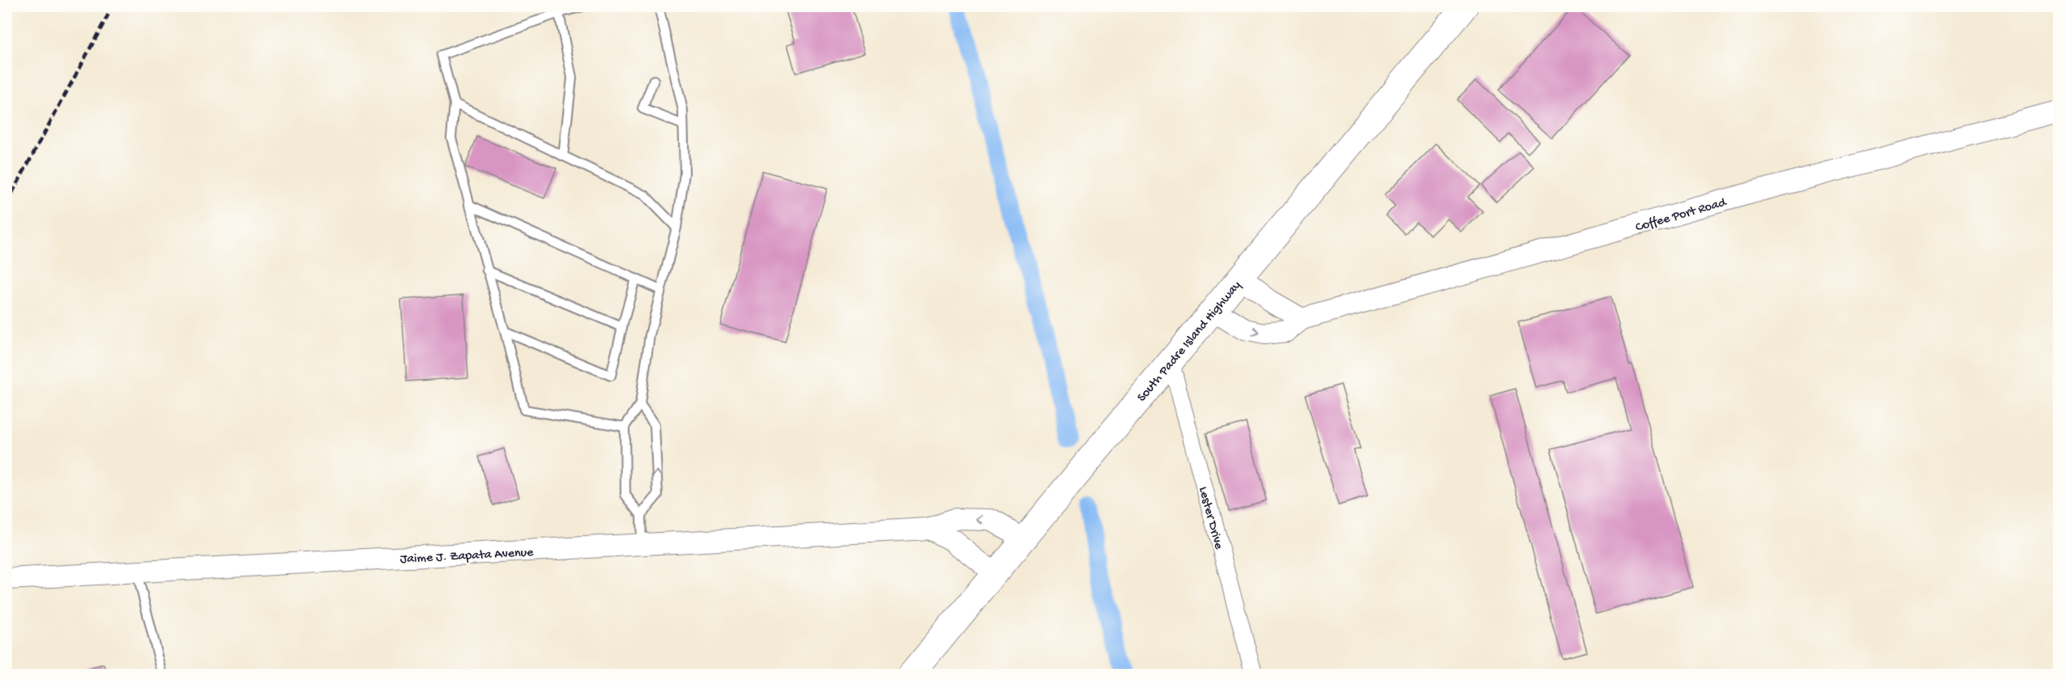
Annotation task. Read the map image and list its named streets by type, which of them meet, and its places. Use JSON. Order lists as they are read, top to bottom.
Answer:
{
  "streets": {
    "main road": ["South Padre Island Highway"],
    "street": ["Coffee Port Road", "Lester Drive", "Jaime J. Zapata Avenue"]
  },
  "crossings": [
    ["Coffee Port Road", "South Padre Island Highway"],
    ["South Padre Island Highway", "Lester Drive"],
    ["South Padre Island Highway", "Jaime J. Zapata Avenue"]
  ]
}
